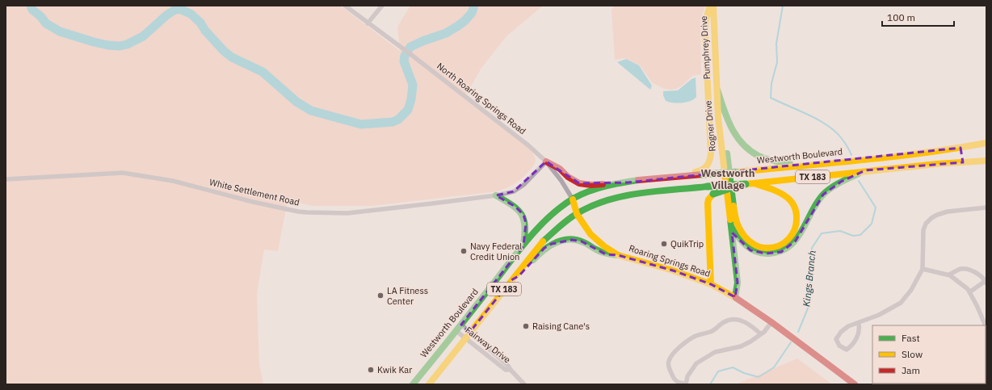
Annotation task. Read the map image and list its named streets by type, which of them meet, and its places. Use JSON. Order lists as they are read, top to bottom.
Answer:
{
  "streets": {
    "main road": [
      "Pumphrey Drive",
      "Rogner Drive",
      "Westworth Boulevard",
      "TX 183",
      "Roaring Springs Road"
    ],
    "street": ["North Roaring Springs Road", "White Settlement Road", "Fairway Drive"]
  },
  "crossings": [
    ["Pumphrey Drive", "Rogner Drive"],
    ["North Roaring Springs Road", "Westworth Boulevard"],
    ["North Roaring Springs Road", "White Settlement Road"],
    ["North Roaring Springs Road", "Roaring Springs Road"],
    ["Rogner Drive", "Westworth Boulevard"],
    ["Rogner Drive", "Roaring Springs Road"],
    ["Westworth Boulevard", "Roaring Springs Road"],
    ["Westworth Boulevard", "Fairway Drive"]
  ],
  "districts": ["Westworth Village"],
  "water": ["Kings Branch"],
  "places": [
    "QuikTrip",
    "Navy Federal Credit Union",
    "LA Fitness Center",
    "Raising Cane's",
    "Kwik Kar"
  ],
  "legend": ["Fast", "Slow", "Jam"],
  "scale_bar": "100 m"
}
